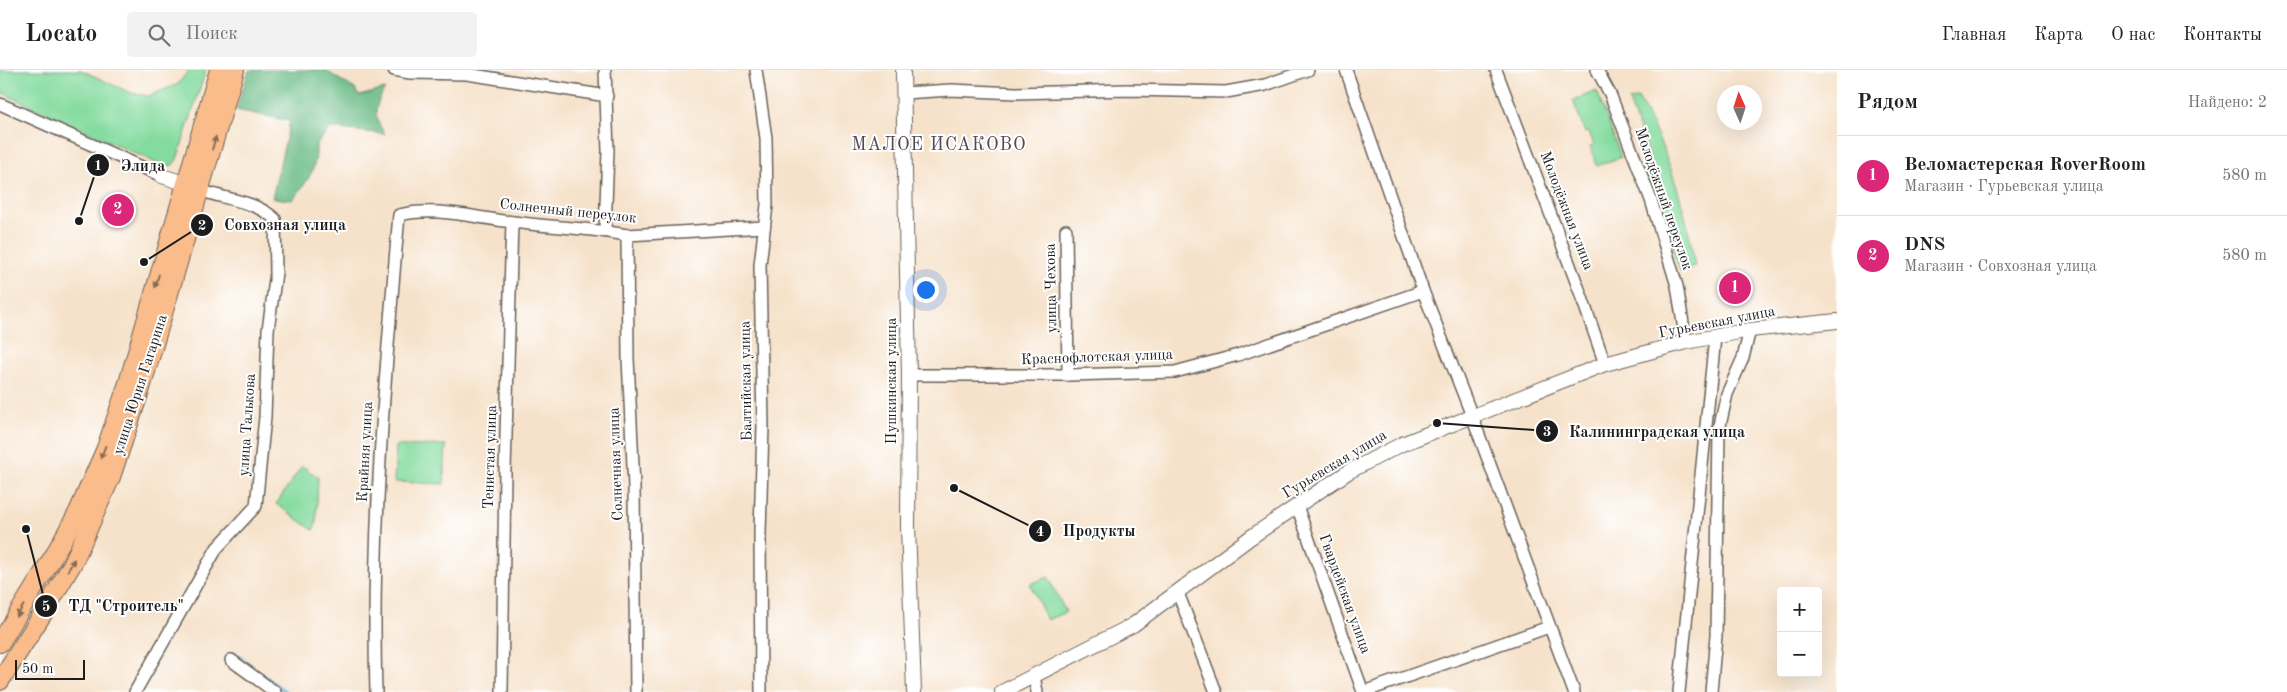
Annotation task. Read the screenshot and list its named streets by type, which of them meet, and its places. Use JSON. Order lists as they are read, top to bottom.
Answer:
{
  "streets": {
    "main road": ["улица Юрия Гагарина"],
    "street": [
      "Молодёжный переулок",
      "Молодёжная улица",
      "Солнечный переулок",
      "улица Чехова",
      "Гурьевская улица",
      "Краснофлотская улица",
      "Балтийская улица",
      "Пушкинская улица",
      "улица Талькова",
      "Крайняя улица",
      "Тенистая улица",
      "Солнечная улица",
      "Гвардейская улица"
    ]
  },
  "crossings": [
    ["Молодёжный переулок", "Гурьевская улица"],
    ["Молодёжная улица", "Гурьевская улица"],
    ["Солнечный переулок", "Балтийская улица"],
    ["Солнечный переулок", "Крайняя улица"],
    ["Солнечный переулок", "Тенистая улица"],
    ["Солнечный переулок", "Солнечная улица"],
    ["улица Чехова", "Краснофлотская улица"],
    ["Гурьевская улица", "Гвардейская улица"],
    ["Краснофлотская улица", "Пушкинская улица"],
    ["улица Юрия Гагарина", "улица Талькова"]
  ],
  "districts": ["МАЛОЕ ИСАКОВО"],
  "places": [
    "Элида",
    "Совхозная улица",
    "Калининградская улица",
    "Продукты",
    "ТД \"Строитель\""
  ],
  "scale_bar": "50 m",
  "north": "top",
  "page": {
    "header": "Locato",
    "search": "Поиск",
    "nav": [
      "Главная",
      "Карта",
      "О нас",
      "Контакты"
    ],
    "heading": ["Рядом", "Найдено: 2"],
    "list": [
      {
        "mark": "1",
        "name": "Веломастерская RoverRoom",
        "note": "Магазин · Гурьевская улица",
        "value": "580 m"
      },
      {
        "mark": "2",
        "name": "DNS",
        "note": "Магазин · Совхозная улица",
        "value": "580 m"
      }
    ],
    "pins": ["2", "1"],
    "map_buttons": ["+", "−"],
    "scale": "50 m"
  }
}
